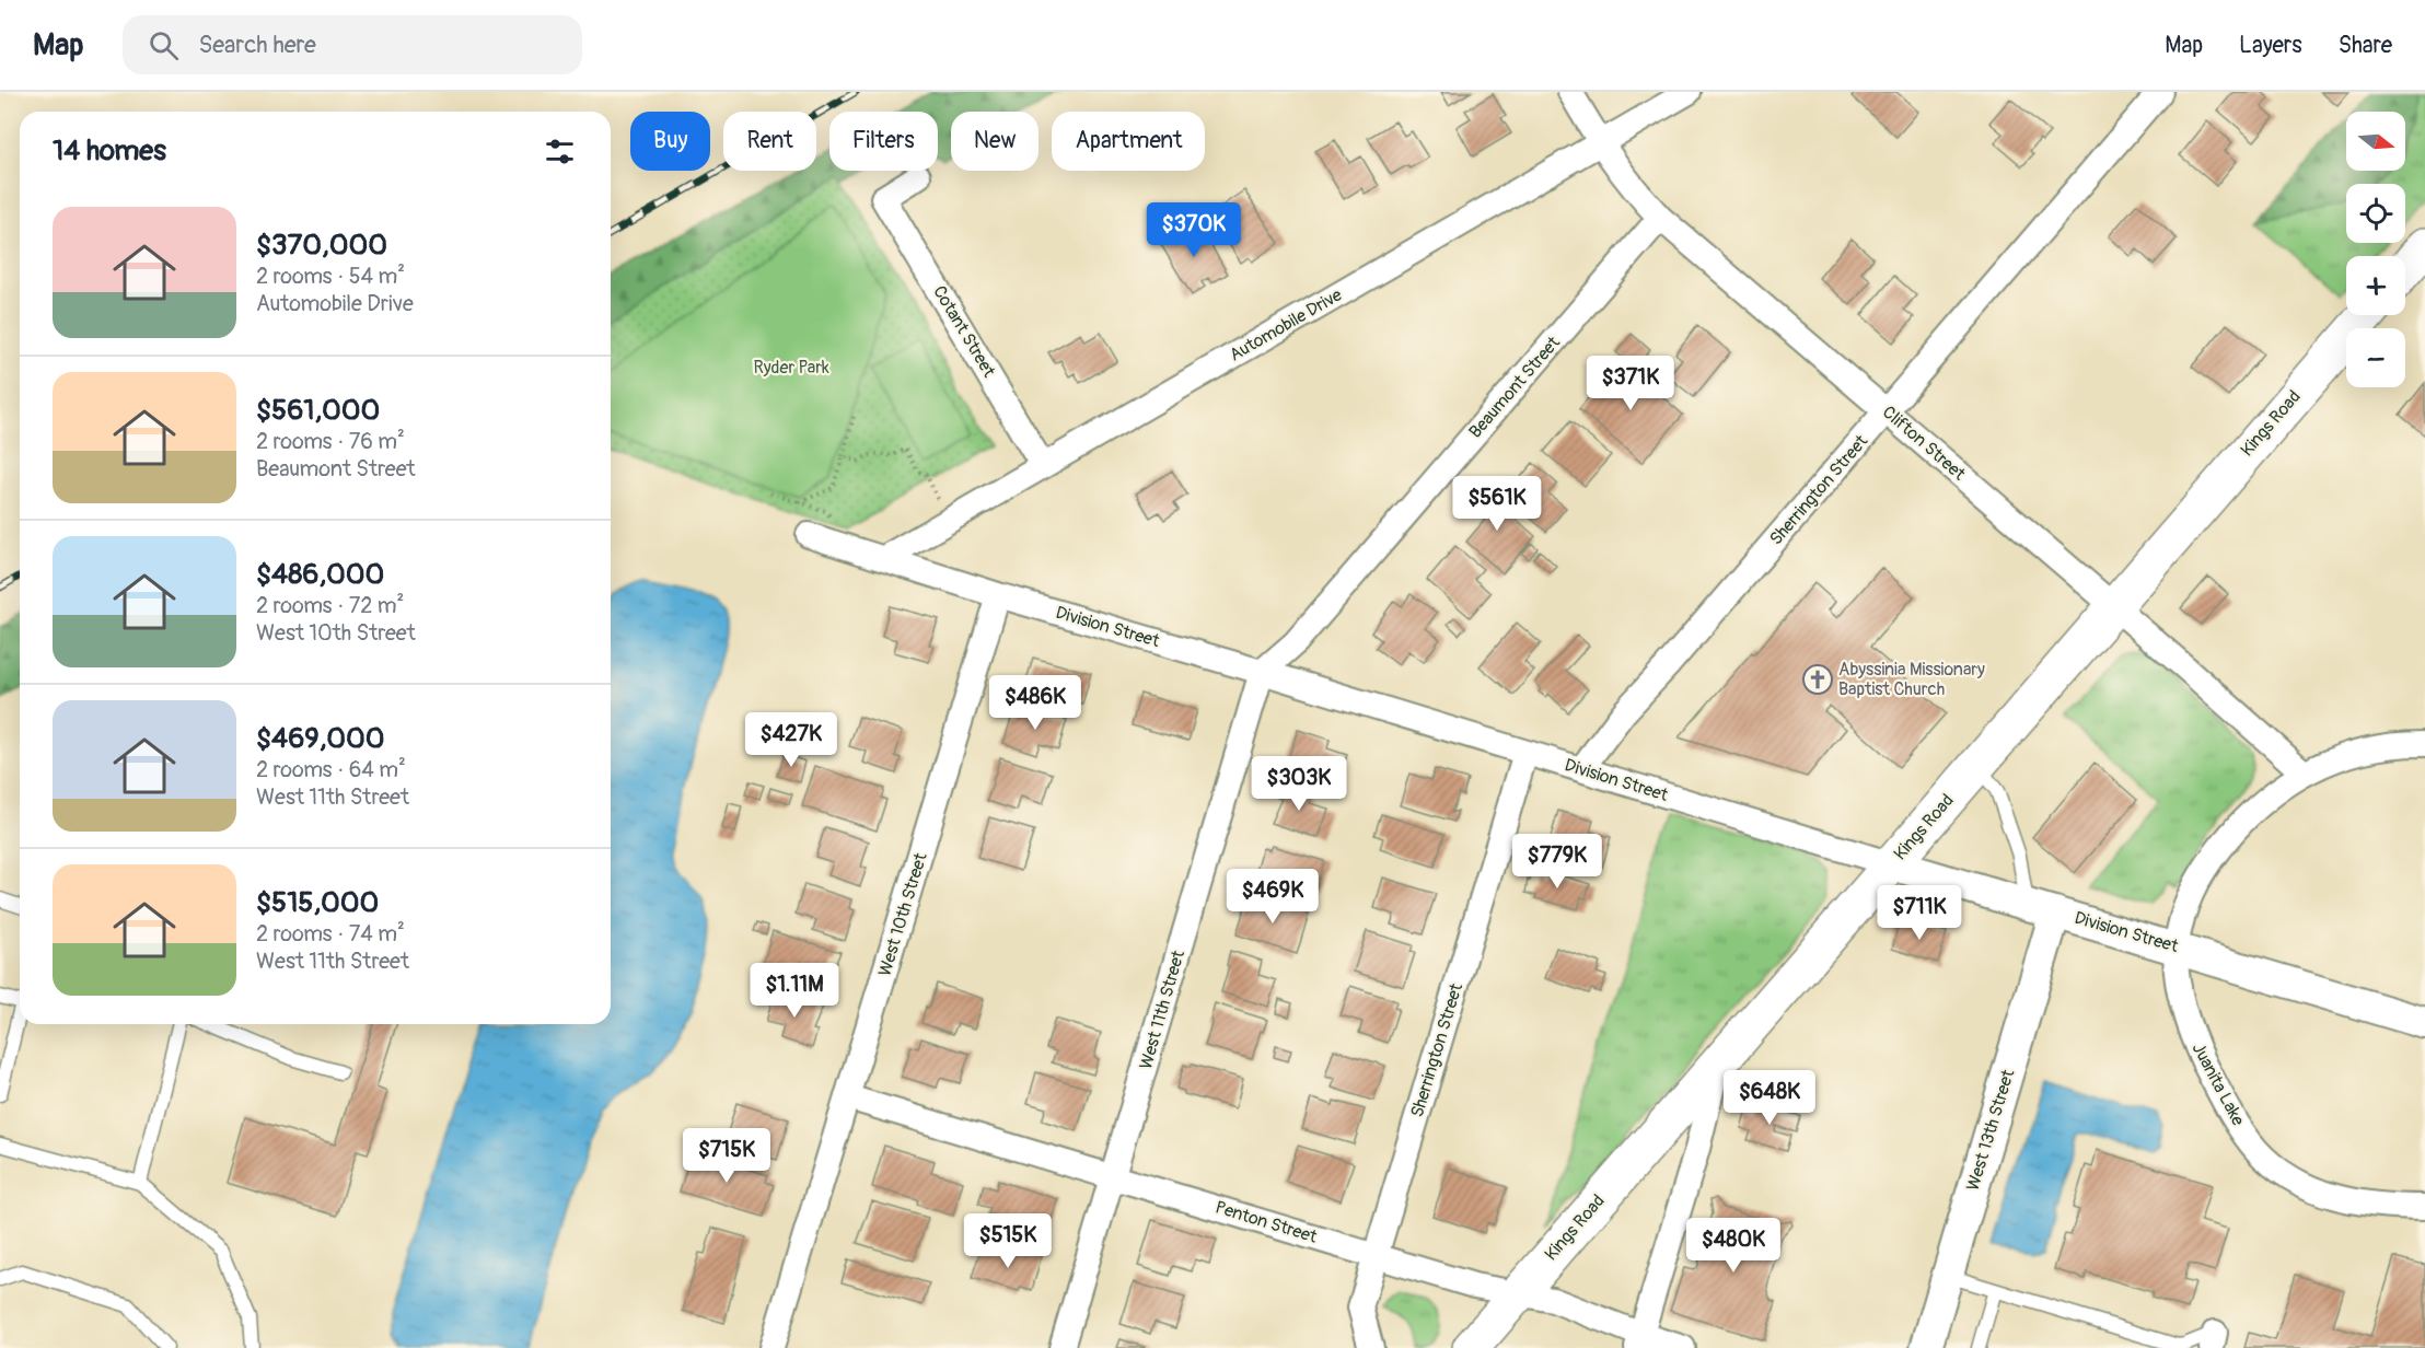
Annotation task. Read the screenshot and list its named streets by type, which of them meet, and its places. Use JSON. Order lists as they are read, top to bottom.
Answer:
{
  "streets": {
    "main road": ["Kings Road"],
    "street": [
      "Automobile Drive",
      "Cotant Street",
      "Beaumont Street",
      "Clifton Street",
      "Sherrington Street",
      "Division Street",
      "West 10th Street",
      "West 11th Street",
      "Juanita Lake",
      "West 13th Street",
      "Penton Street"
    ]
  },
  "crossings": [
    ["Automobile Drive", "Cotant Street"],
    ["Automobile Drive", "Clifton Street"],
    ["Automobile Drive", "Division Street"],
    ["Beaumont Street", "Clifton Street"],
    ["Beaumont Street", "Division Street"],
    ["Beaumont Street", "West 11th Street"],
    ["Kings Road", "Clifton Street"],
    ["Kings Road", "Division Street"],
    ["Kings Road", "Penton Street"],
    ["Clifton Street", "Sherrington Street"],
    ["Clifton Street", "Juanita Lake"],
    ["Sherrington Street", "Division Street"],
    ["Sherrington Street", "Penton Street"],
    ["Division Street", "West 10th Street"],
    ["Division Street", "West 11th Street"],
    ["Division Street", "Juanita Lake"],
    ["Division Street", "West 13th Street"],
    ["West 10th Street", "Penton Street"],
    ["West 11th Street", "Penton Street"]
  ],
  "parks": ["Ryder Park"],
  "places": {
    "church": ["Abyssinia Missionary Baptist Church"]
  },
  "north": "right",
  "page": {
    "header": "Map",
    "search": "Search here",
    "nav": ["Map", "Layers", "Share"],
    "map_buttons": ["+", "−"],
    "chip": [
      "Buy",
      "Rent",
      "Filters",
      "New",
      "Apartment"
    ],
    "heading": "14 homes",
    "list": [
      {
        "name": "$370,000",
        "note": "2 rooms · 54 m² · Automobile Drive"
      },
      {
        "name": "$561,000",
        "note": "2 rooms · 76 m² · Beaumont Street"
      },
      {
        "name": "$486,000",
        "note": "2 rooms · 72 m² · West 10th Street"
      },
      {
        "name": "$469,000",
        "note": "2 rooms · 64 m² · West 11th Street"
      },
      {
        "name": "$515,000",
        "note": "2 rooms · 74 m² · West 11th Street"
      }
    ],
    "price": [
      "$370K",
      "$371K",
      "$561K",
      "$486K",
      "$427K",
      "$303K",
      "$779K",
      "$469K",
      "$711K",
      "$1.11M",
      "$648K",
      "$715K",
      "$515K",
      "$480K"
    ]
  }
}
